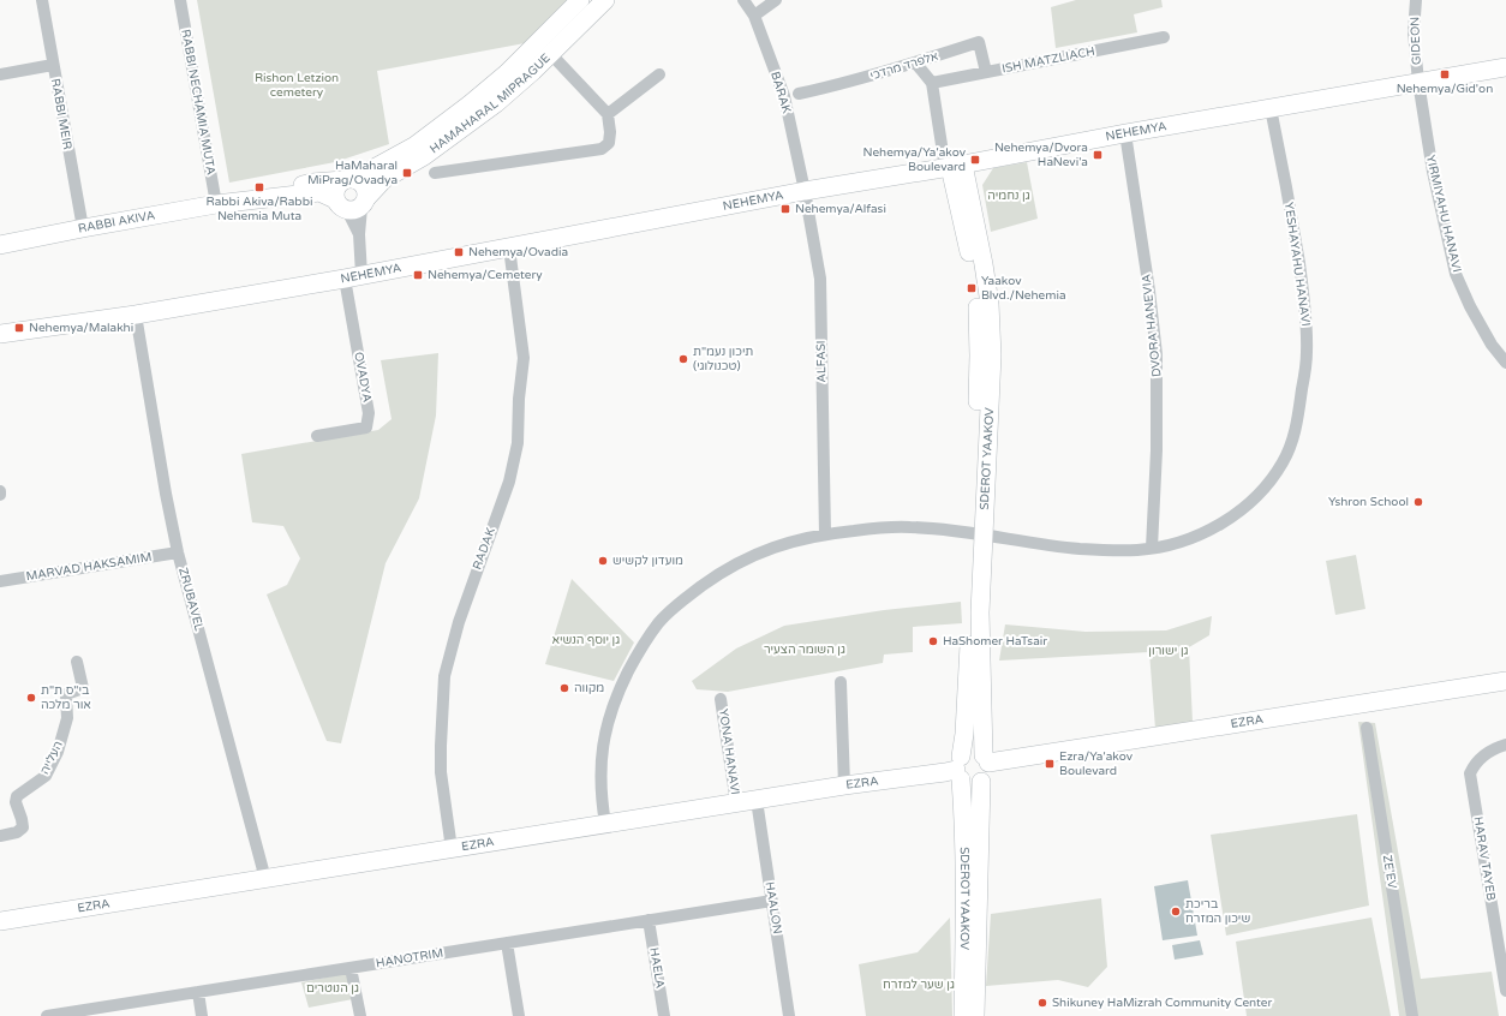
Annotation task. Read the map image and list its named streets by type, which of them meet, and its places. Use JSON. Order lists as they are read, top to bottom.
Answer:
{
  "streets": {
    "street": [
      "GIDEON",
      "ISH MATZLIACH",
      "אלפרד מרדכי",
      "BARAK",
      "RABBI NECHAMIA MUTA",
      "HAMAHARAL MIPRAGUE",
      "RABBI MEIR",
      "NEHEMYA",
      "YIRMIYAHU HANAVI",
      "RABBI AKIVA",
      "YESHAYAHU HANAVI",
      "DVORA HANEVIA",
      "ALFASI",
      "OVADYA",
      "SDEROT YAAKOV",
      "RADAK",
      "MARVAD HAKSAMIM",
      "ZRUBAVEL",
      "EZRA",
      "YONA HANAVI",
      "העלייה",
      "HARAV TAYEB",
      "ZE'EV",
      "HAALON",
      "HANOTRIM",
      "HAELA"
    ]
  },
  "crossings": [
    ["GIDEON", "NEHEMYA"],
    ["GIDEON", "YIRMIYAHU HANAVI"],
    ["ISH MATZLIACH", "אלפרד מרדכי"],
    ["BARAK", "NEHEMYA"],
    ["BARAK", "ALFASI"],
    ["RABBI NECHAMIA MUTA", "HAMAHARAL MIPRAGUE"],
    ["RABBI NECHAMIA MUTA", "RABBI AKIVA"],
    ["HAMAHARAL MIPRAGUE", "RABBI AKIVA"],
    ["HAMAHARAL MIPRAGUE", "OVADYA"],
    ["RABBI MEIR", "RABBI AKIVA"],
    ["NEHEMYA", "YIRMIYAHU HANAVI"],
    ["NEHEMYA", "YESHAYAHU HANAVI"],
    ["NEHEMYA", "DVORA HANEVIA"],
    ["NEHEMYA", "ALFASI"],
    ["NEHEMYA", "OVADYA"],
    ["NEHEMYA", "SDEROT YAAKOV"],
    ["NEHEMYA", "RADAK"],
    ["NEHEMYA", "ZRUBAVEL"],
    ["YESHAYAHU HANAVI", "DVORA HANEVIA"],
    ["YESHAYAHU HANAVI", "ALFASI"],
    ["YESHAYAHU HANAVI", "SDEROT YAAKOV"],
    ["YESHAYAHU HANAVI", "EZRA"],
    ["SDEROT YAAKOV", "EZRA"],
    ["RADAK", "EZRA"],
    ["MARVAD HAKSAMIM", "ZRUBAVEL"],
    ["ZRUBAVEL", "EZRA"],
    ["EZRA", "YONA HANAVI"],
    ["EZRA", "HAALON"],
    ["HAALON", "HANOTRIM"],
    ["HANOTRIM", "HAELA"]
  ],
  "parks": [
    "Rishon Letzion cemetery",
    "גן נחמיה",
    "גן יוסף הנשיא",
    "גן השומר הצעיר",
    "גן ישורון",
    "גן שער למזרח",
    "גן הנוטרים"
  ],
  "places": {
    "transit": [
      "Nehemya/Gid'on",
      "Nehemya/Dvora HaNevi'a",
      "Nehemya/Ya'akov Boulevard",
      "HaMaharal MiPrag/Ovadya",
      "Rabbi Akiva/Rabbi Nehemia Muta",
      "Nehemya/Alfasi",
      "Nehemya/Ovadia",
      "Nehemya/Cemetery",
      "Yaakov Blvd./Nehemia",
      "Nehemya/Malakhi",
      "Ezra/Ya'akov Boulevard"
    ],
    "other": [
      "תיכון נעמ\"ת (טכנולוגי)",
      "Yshron School",
      "מועדון לקשיש",
      "HaShomer HaTsair",
      "מקווה",
      "בי\"ס ת\"ת אור מלכה",
      "בריכת שיכון המזרח",
      "Shikuney HaMizrah Community Center"
    ]
  }
}
